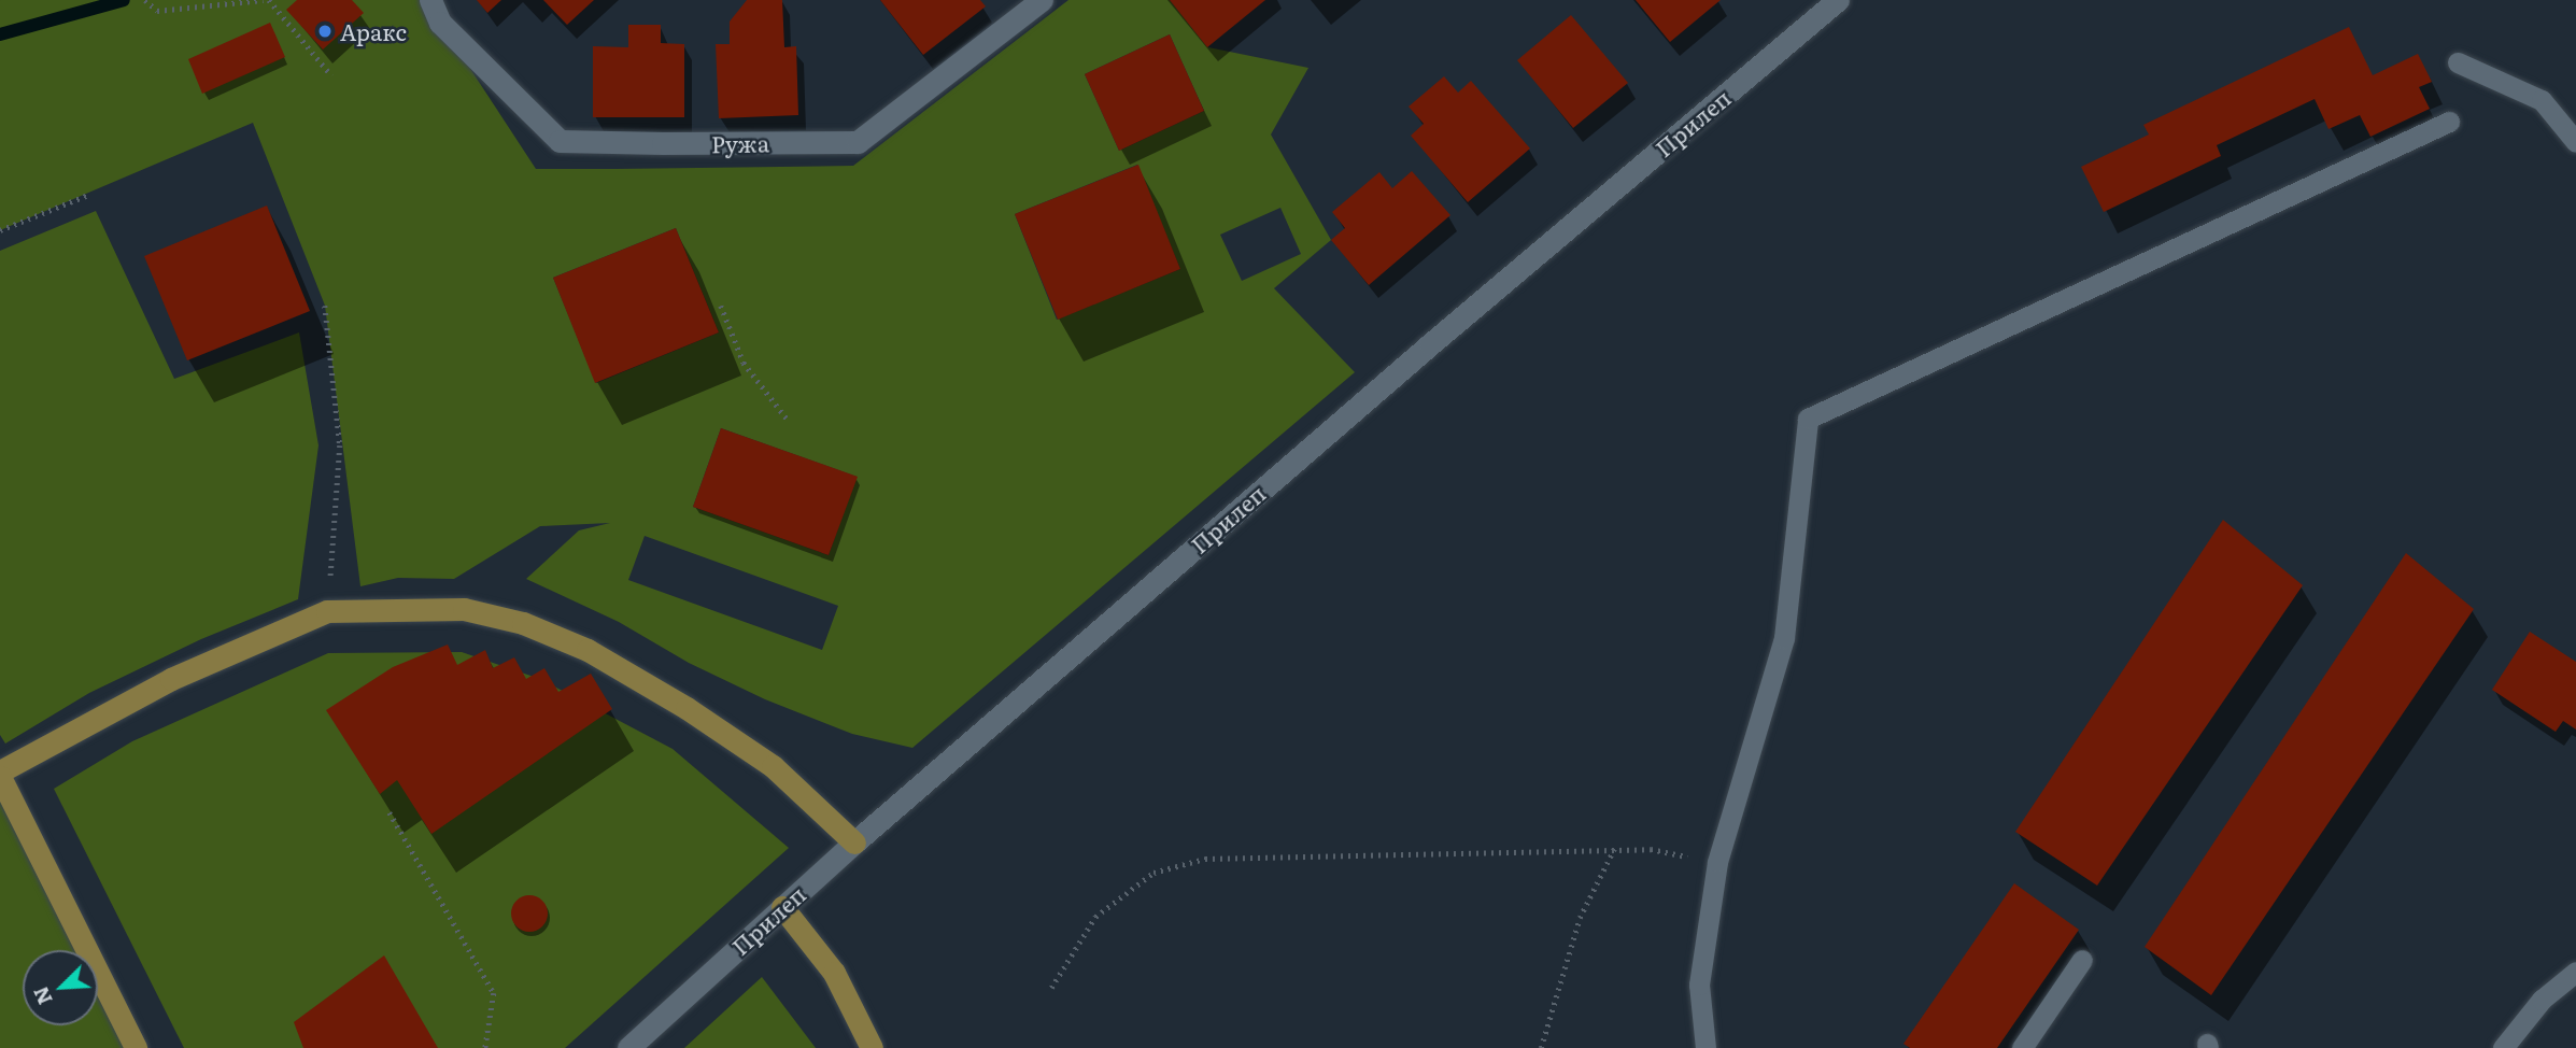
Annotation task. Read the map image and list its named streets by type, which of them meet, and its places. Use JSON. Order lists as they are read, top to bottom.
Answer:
{
  "streets": {
    "street": ["Прилеп", "Ружа"]
  },
  "places": ["Аракс"],
  "north": "bottom left"
}
